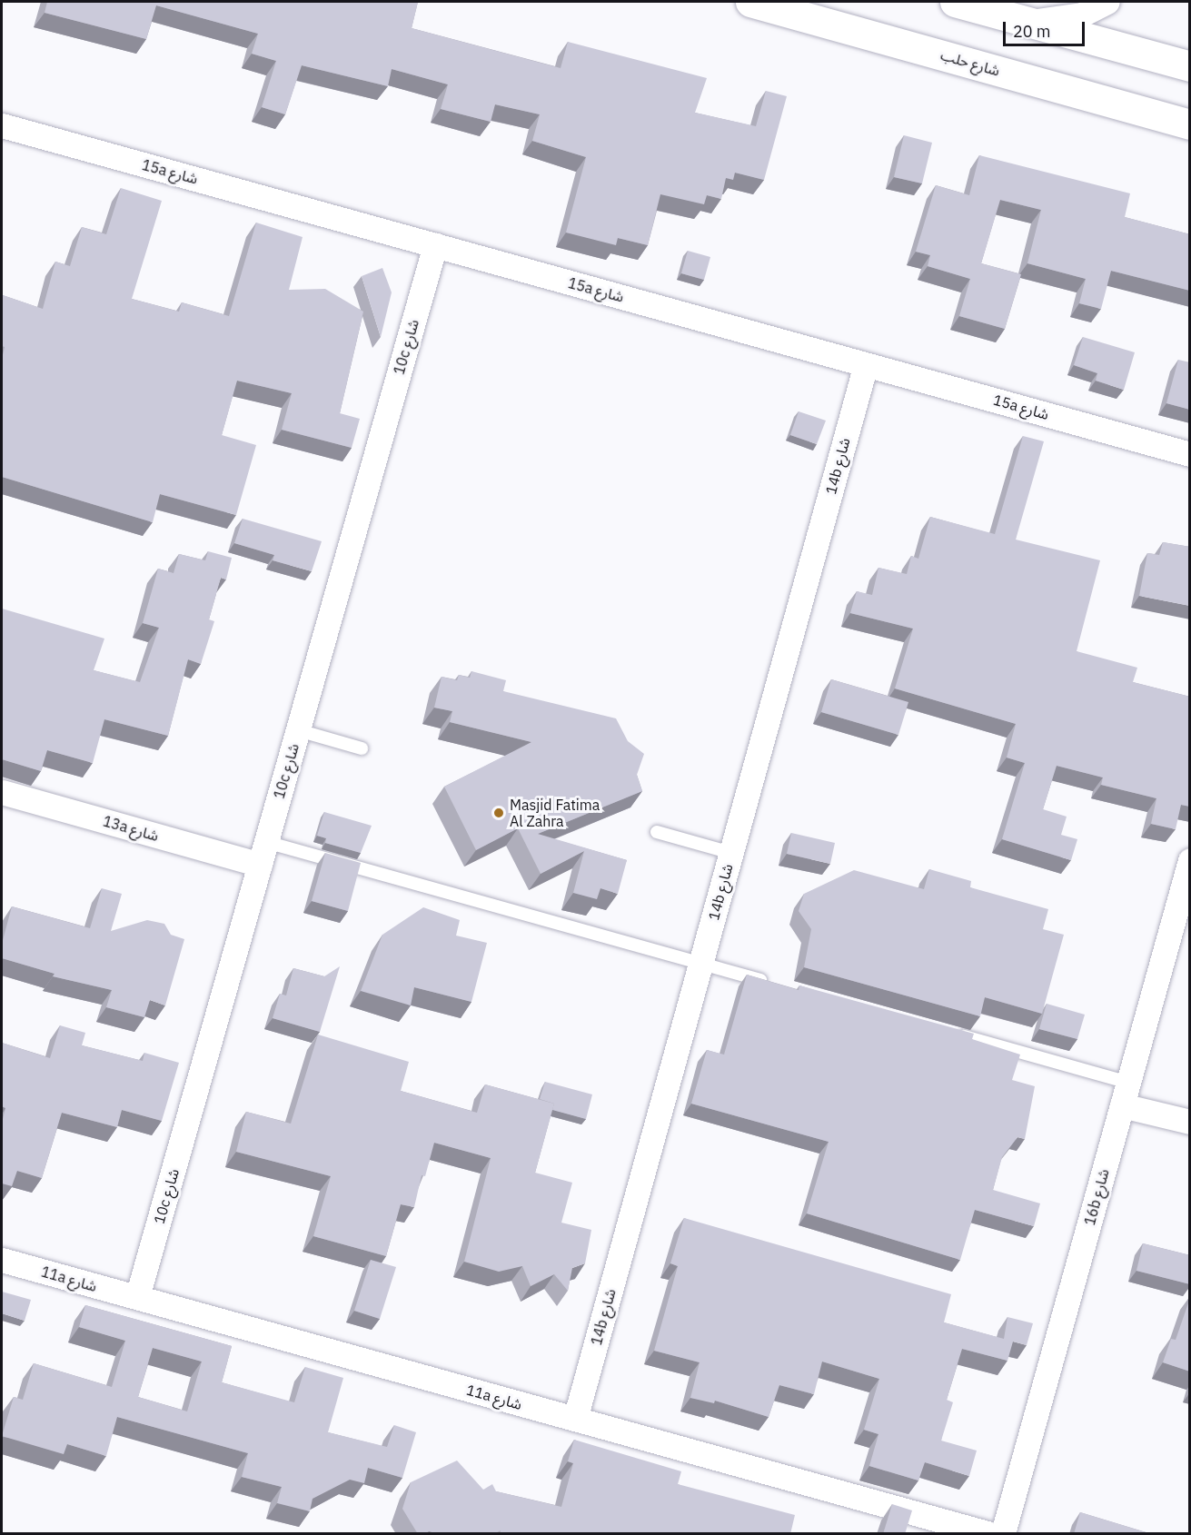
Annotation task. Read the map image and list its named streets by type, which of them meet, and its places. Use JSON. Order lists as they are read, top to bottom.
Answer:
{
  "streets": {
    "street": [
      "شارع حلب",
      "15a شارع",
      "10c شارع",
      "14b شارع",
      "13a شارع",
      "16b شارع",
      "11a شارع"
    ]
  },
  "crossings": [
    ["15a شارع", "10c شارع"],
    ["15a شارع", "14b شارع"],
    ["10c شارع", "13a شارع"],
    ["10c شارع", "11a شارع"],
    ["14b شارع", "11a شارع"]
  ],
  "places": ["Masjid Fatima Al Zahra"],
  "scale_bar": "20 m"
}
